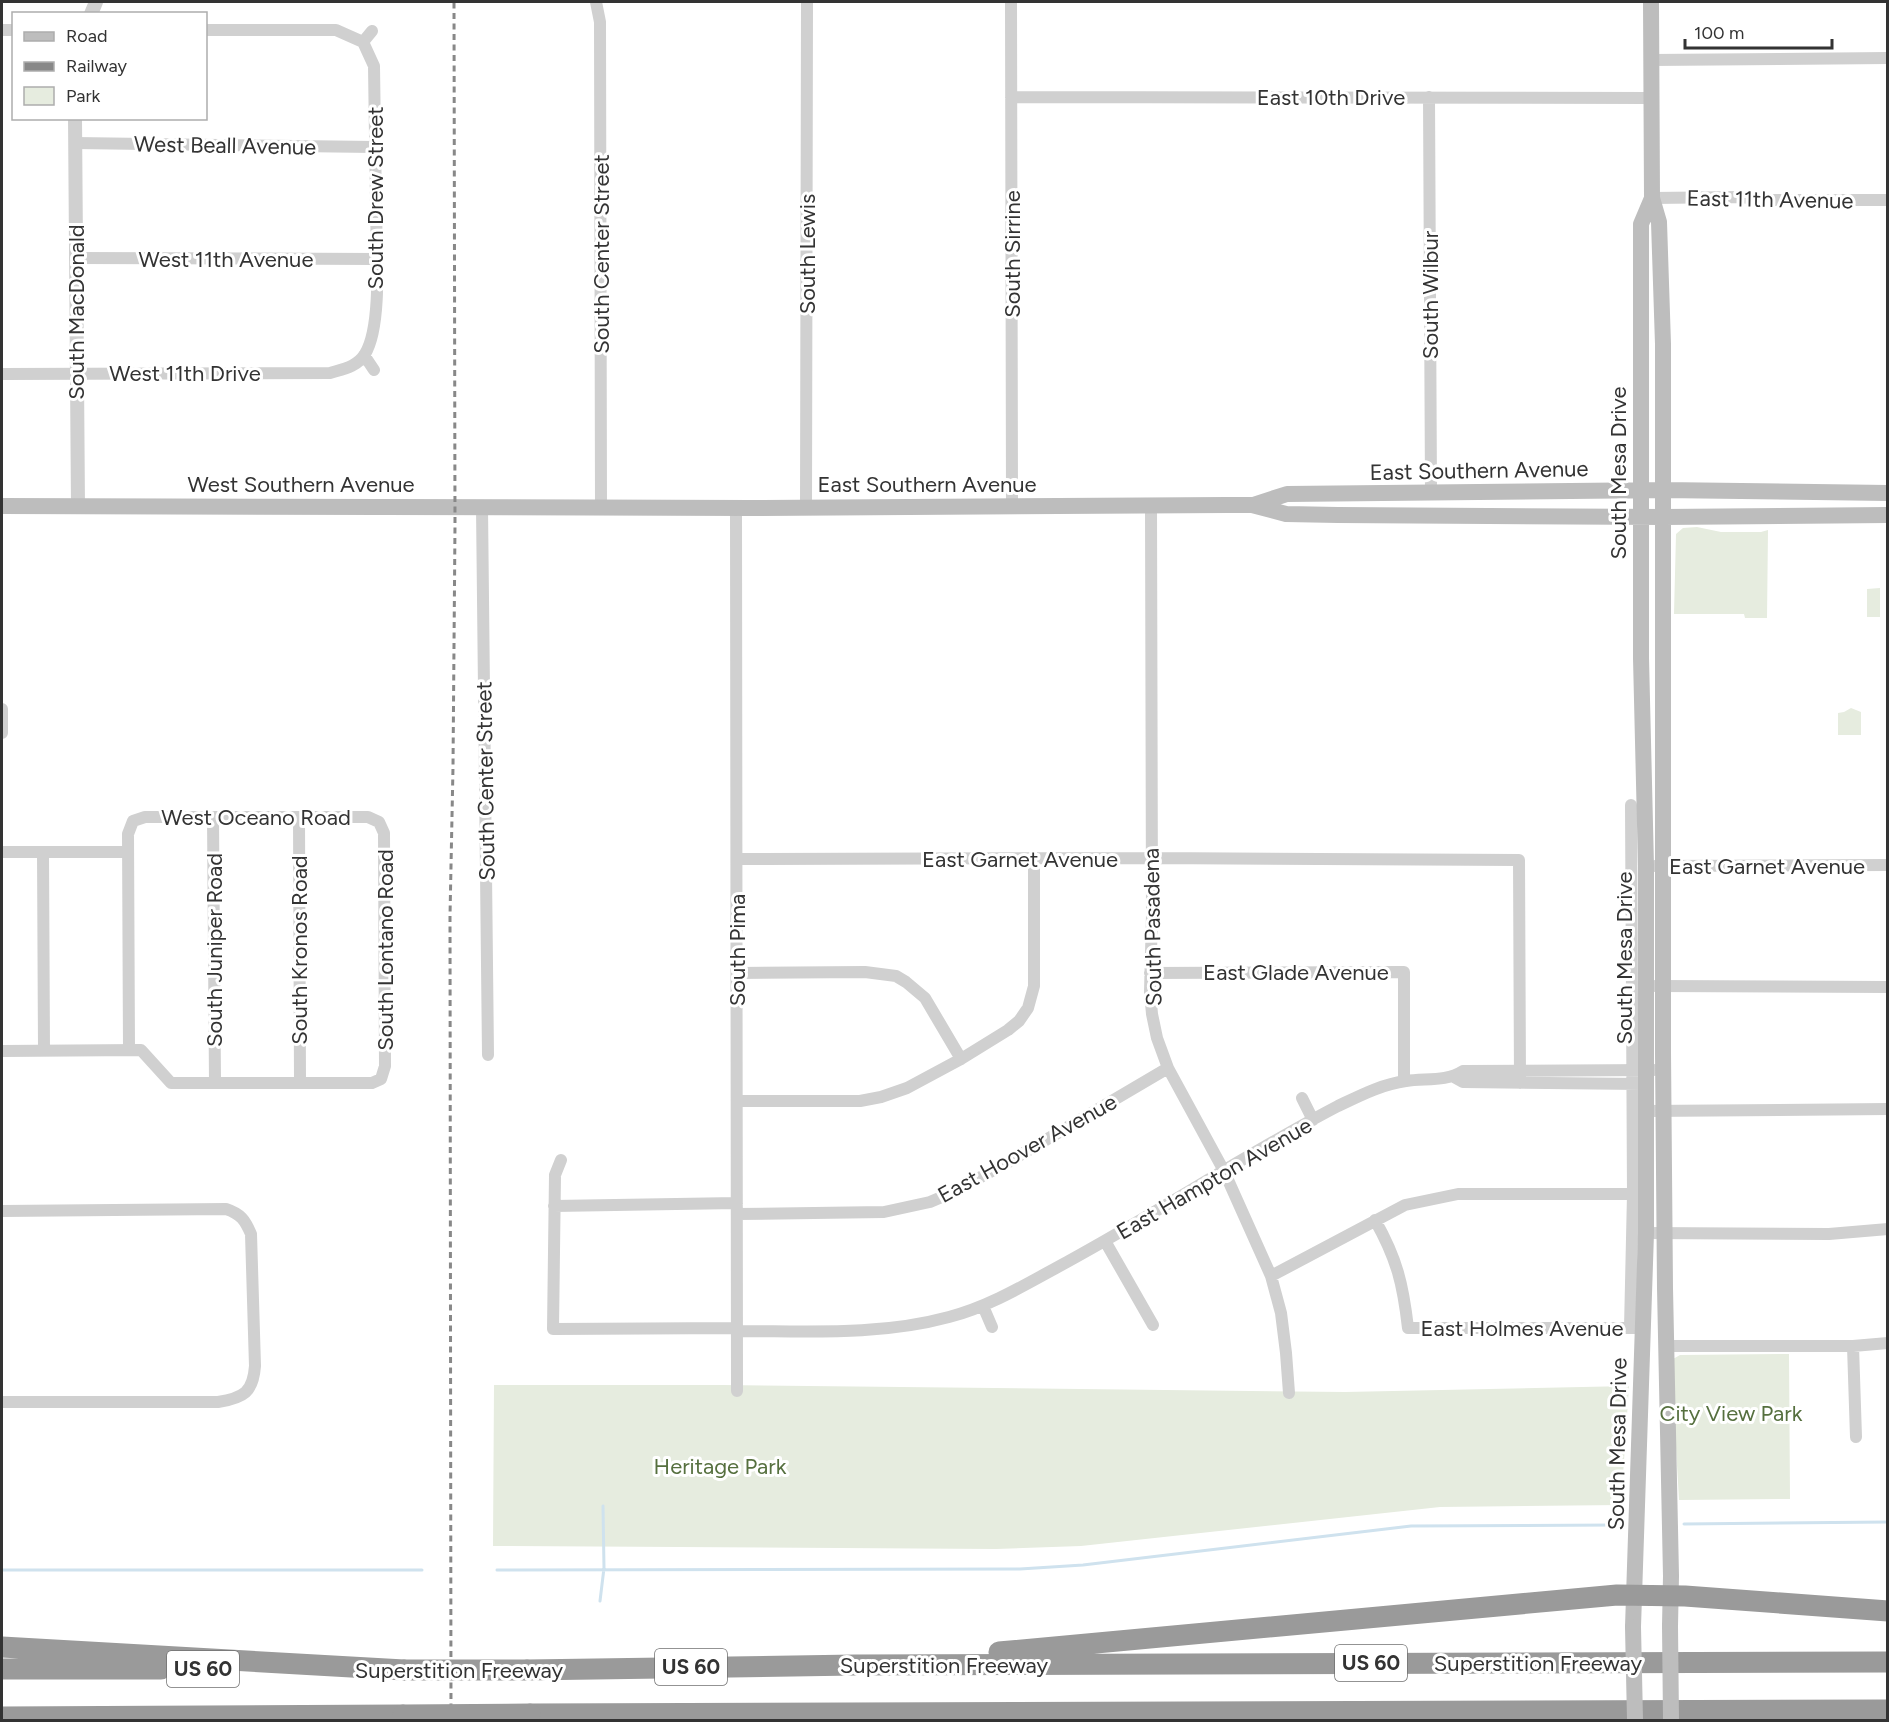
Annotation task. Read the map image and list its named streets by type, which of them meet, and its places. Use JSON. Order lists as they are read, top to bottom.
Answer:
{
  "streets": {
    "highway": ["US 60", "Superstition Freeway"],
    "main road": ["East Southern Avenue", "South Mesa Drive", "West Southern Avenue"],
    "street": [
      "East 10th Drive",
      "West Beall Avenue",
      "South Drew Street",
      "East 11th Avenue",
      "South Center Street",
      "South Lewis",
      "South Sirrine",
      "West 11th Avenue",
      "South Wilbur",
      "South MacDonald",
      "West 11th Drive",
      "West Oceano Road",
      "East Garnet Avenue",
      "South Pasadena",
      "South Juniper Road",
      "South Kronos Road",
      "South Lontano Road",
      "South Pima",
      "East Glade Avenue",
      "East Hoover Avenue",
      "East Hampton Avenue",
      "East Holmes Avenue"
    ]
  },
  "crossings": [
    ["East 10th Drive", "South Sirrine"],
    ["East 10th Drive", "South Wilbur"],
    ["East 10th Drive", "South Mesa Drive"],
    ["West Beall Avenue", "South Drew Street"],
    ["West Beall Avenue", "South MacDonald"],
    ["South Drew Street", "West 11th Avenue"],
    ["South Drew Street", "West 11th Drive"],
    ["East 11th Avenue", "South Mesa Drive"],
    ["South Center Street", "East Southern Avenue"],
    ["South Center Street", "West Southern Avenue"],
    ["South Lewis", "East Southern Avenue"],
    ["South Sirrine", "East Southern Avenue"],
    ["West 11th Avenue", "South MacDonald"],
    ["South Wilbur", "East Southern Avenue"],
    ["South MacDonald", "West 11th Drive"],
    ["South MacDonald", "West Southern Avenue"],
    ["East Southern Avenue", "South Mesa Drive"],
    ["East Southern Avenue", "West Southern Avenue"],
    ["East Southern Avenue", "South Pasadena"],
    ["East Southern Avenue", "South Pima"],
    ["South Mesa Drive", "East Garnet Avenue"],
    ["South Mesa Drive", "East Hampton Avenue"],
    ["South Mesa Drive", "East Holmes Avenue"],
    ["West Oceano Road", "South Juniper Road"],
    ["West Oceano Road", "South Kronos Road"],
    ["West Oceano Road", "South Lontano Road"],
    ["East Garnet Avenue", "South Pasadena"],
    ["East Garnet Avenue", "South Pima"],
    ["East Garnet Avenue", "East Hampton Avenue"],
    ["South Pasadena", "East Glade Avenue"],
    ["South Pasadena", "East Hoover Avenue"],
    ["South Pasadena", "East Hampton Avenue"],
    ["South Kronos Road", "South Lontano Road"],
    ["South Pima", "East Hoover Avenue"],
    ["South Pima", "East Hampton Avenue"],
    ["East Glade Avenue", "East Hampton Avenue"],
    ["East Hoover Avenue", "East Hampton Avenue"]
  ],
  "parks": ["City View Park", "Heritage Park"],
  "legend": ["Road", "Railway", "Park"],
  "scale_bar": "100 m"
}
